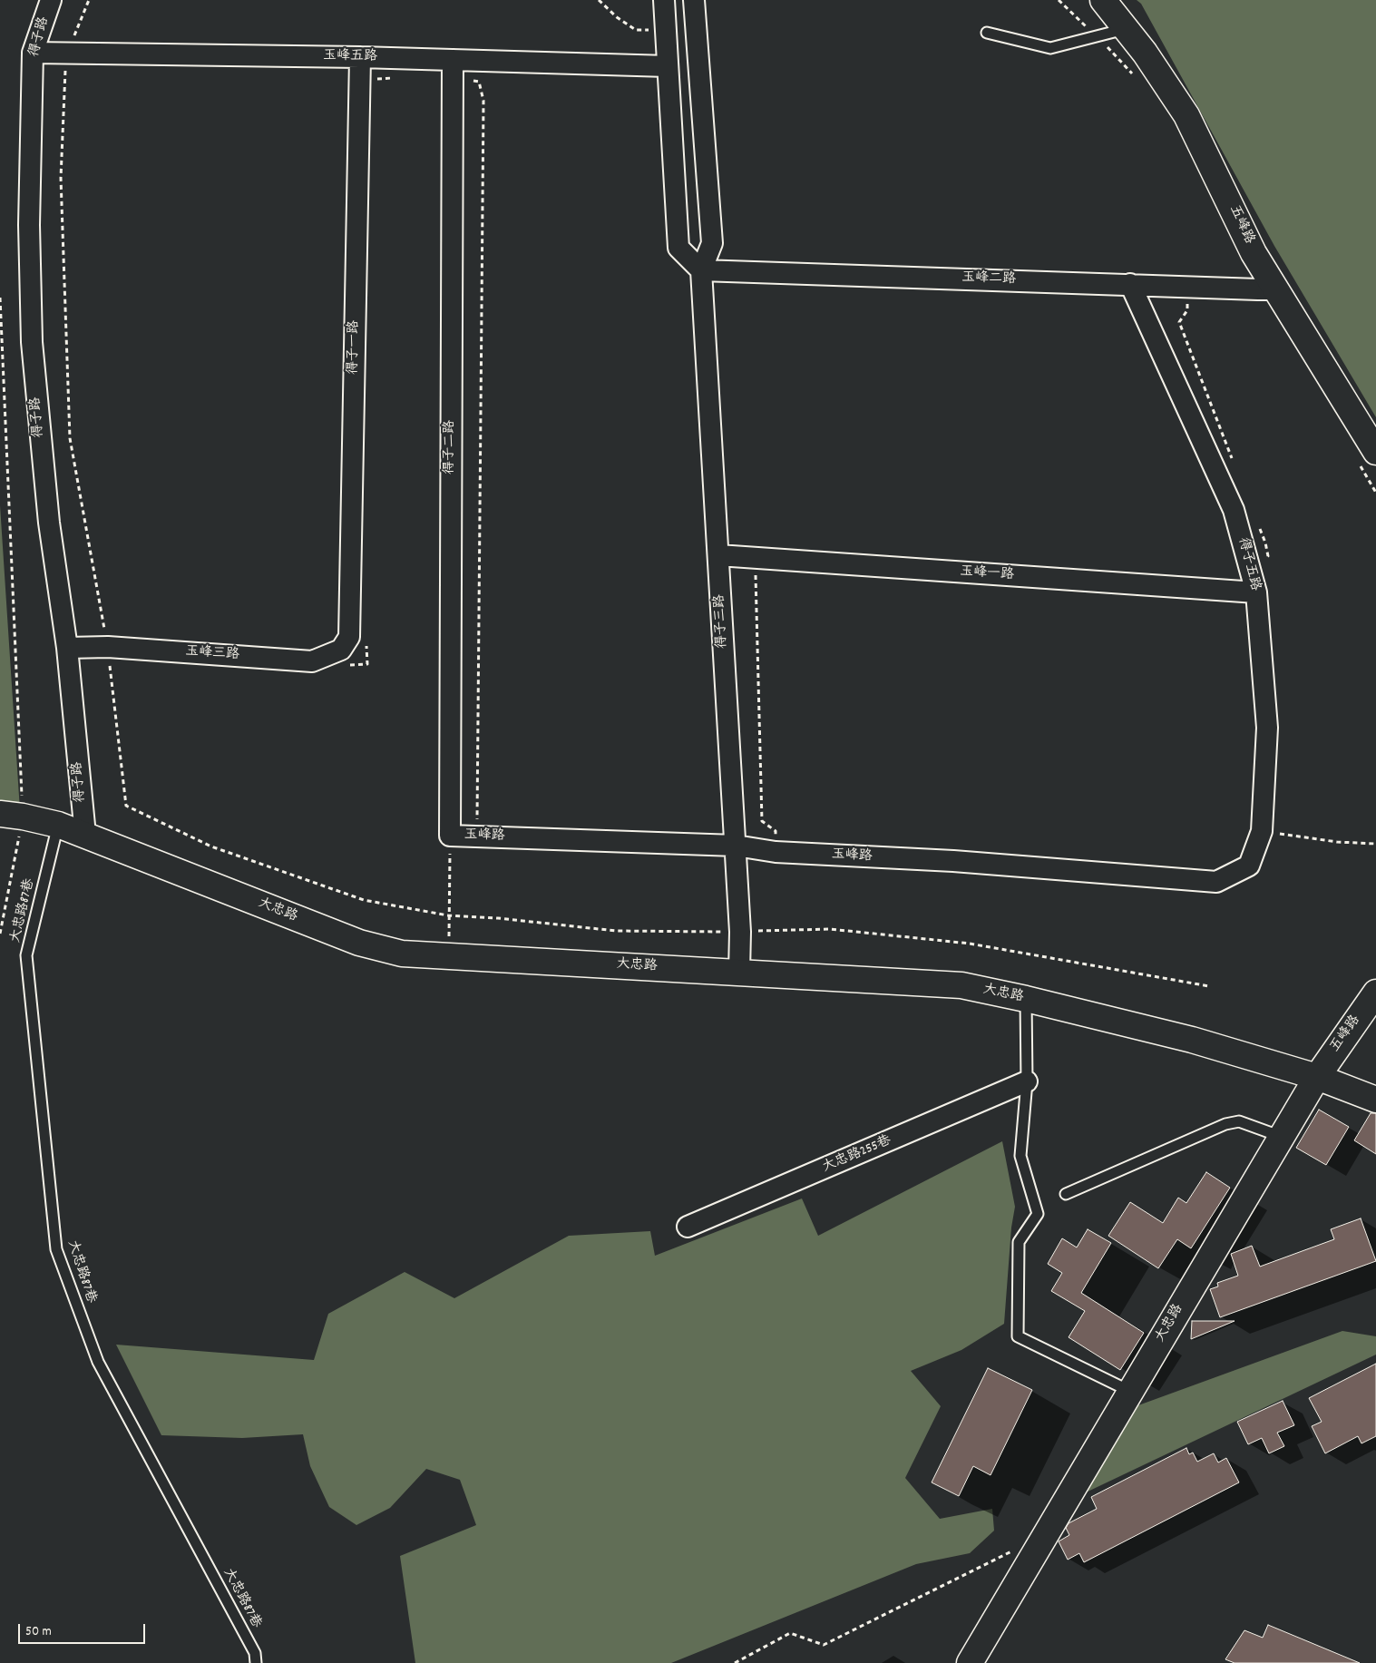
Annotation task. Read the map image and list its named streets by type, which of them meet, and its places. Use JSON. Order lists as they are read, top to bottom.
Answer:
{
  "streets": {
    "street": [
      "得子路",
      "玉峰五路",
      "五峰路",
      "玉峰二路",
      "得子一路",
      "得子二路",
      "得子五路",
      "玉峰一路",
      "得子三路",
      "玉峰三路",
      "玉峰路",
      "大忠路",
      "大忠路255巷"
    ],
    "lane": ["大忠路87巷"]
  },
  "crossings": [
    ["得子路", "玉峰五路"],
    ["得子路", "玉峰三路"],
    ["得子路", "大忠路"],
    ["玉峰五路", "得子一路"],
    ["玉峰五路", "得子二路"],
    ["五峰路", "玉峰二路"],
    ["五峰路", "大忠路"],
    ["玉峰二路", "得子五路"],
    ["玉峰二路", "得子三路"],
    ["得子一路", "玉峰三路"],
    ["得子二路", "玉峰路"],
    ["得子五路", "玉峰一路"],
    ["得子五路", "玉峰路"],
    ["玉峰一路", "得子三路"],
    ["得子三路", "玉峰路"],
    ["得子三路", "大忠路"],
    ["大忠路87巷", "大忠路"]
  ],
  "scale_bar": "50 m"
}
